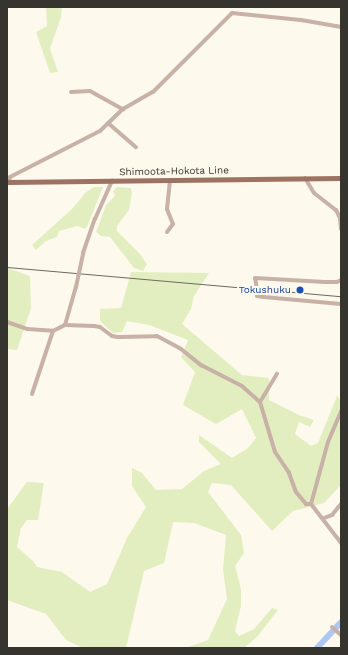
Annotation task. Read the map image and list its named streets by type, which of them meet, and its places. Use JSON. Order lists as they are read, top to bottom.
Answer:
{
  "streets": {
    "main road": ["Shimoota-Hokota Line"]
  },
  "places": ["Tokushuku"]
}
